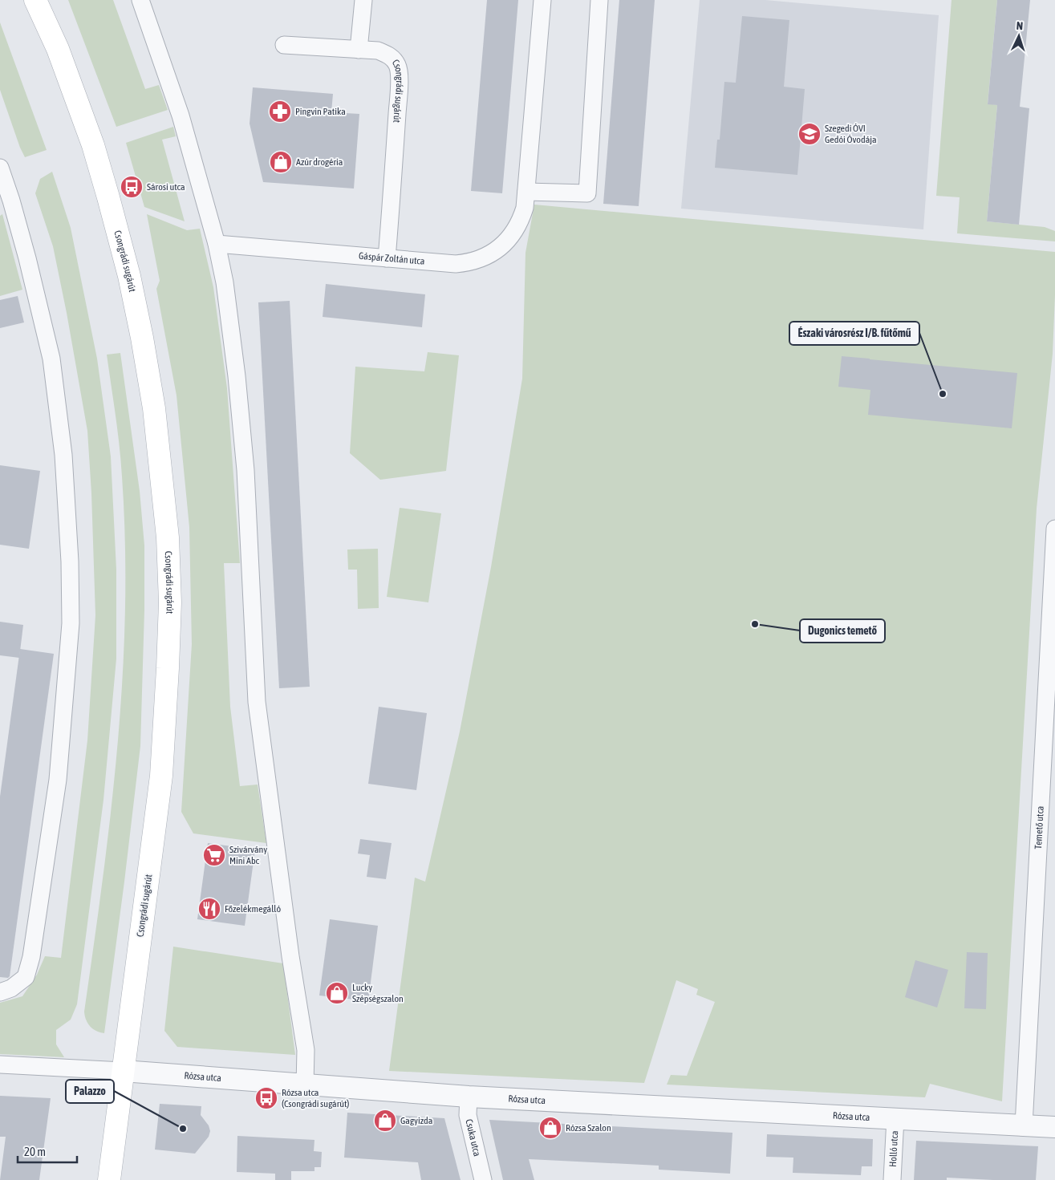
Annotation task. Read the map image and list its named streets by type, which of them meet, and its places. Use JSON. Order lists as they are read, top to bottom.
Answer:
{
  "streets": {
    "main road": ["Csongrádi sugárút"],
    "street": [
      "Gáspár Zoltán utca",
      "Temető utca",
      "Rózsa utca",
      "Csuka utca",
      "Holló utca"
    ]
  },
  "crossings": [
    ["Csongrádi sugárút", "Gáspár Zoltán utca"],
    ["Csongrádi sugárút", "Rózsa utca"],
    ["Temető utca", "Rózsa utca"],
    ["Rózsa utca", "Csuka utca"],
    ["Rózsa utca", "Holló utca"]
  ],
  "places": {
    "pharmacy": ["Pingvin Patika"],
    "school or university": ["Szegedi ÓVI Gedói Óvodája"],
    "shop": [
      "Azúr drogéria",
      "Lucky Szépségszalon",
      "Gagyizda",
      "Rózsa Szalon"
    ],
    "bus stop": ["Sárosi utca", "Rózsa utca (Csongrádi sugárút)"],
    "other": ["Északi városrész I/B. fűtőmű", "Dugonics temető", "Palazzo"],
    "supermarket": ["Szivárvány Mini Abc"],
    "restaurant": ["Főzelékmegálló"]
  },
  "scale_bar": "20 m",
  "north": "top"
}
